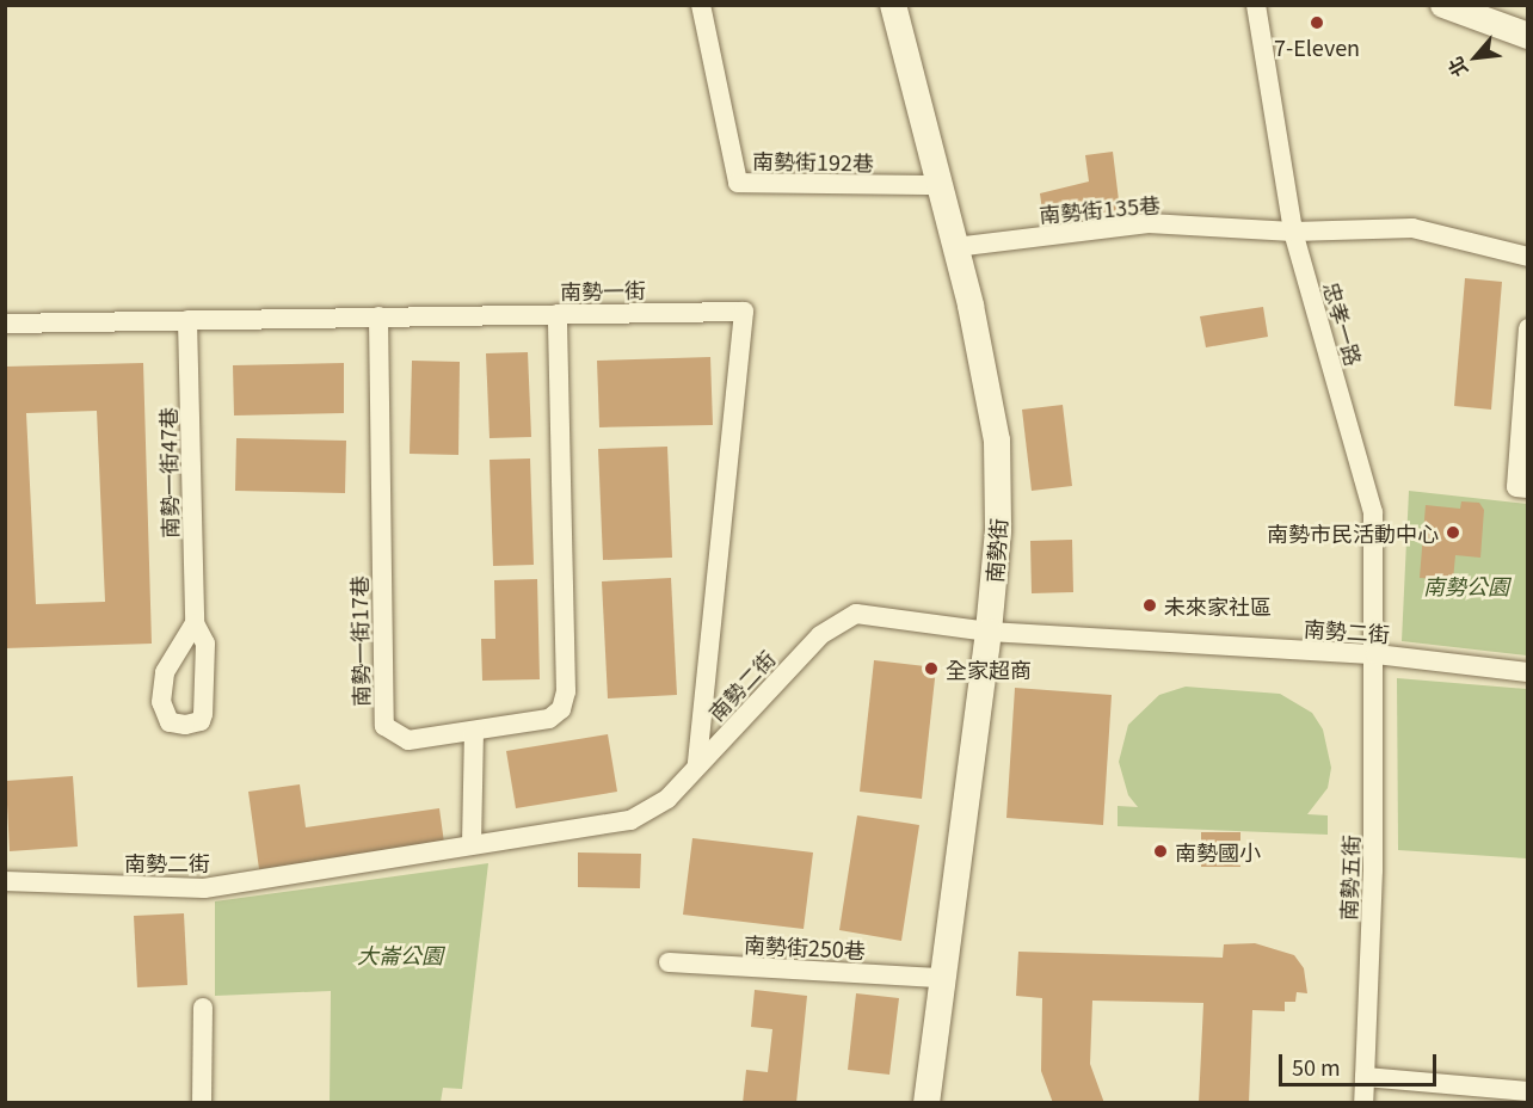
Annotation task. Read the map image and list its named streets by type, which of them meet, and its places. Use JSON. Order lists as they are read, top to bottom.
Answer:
{
  "streets": {
    "main road": ["南勢街"],
    "street": [
      "南勢街192巷",
      "南勢街135巷",
      "南勢一街",
      "忠孝一路",
      "南勢一街47巷",
      "南勢二街",
      "南勢一街17巷",
      "南勢五街",
      "南勢街250巷"
    ]
  },
  "crossings": [
    ["南勢街192巷", "南勢街"],
    ["南勢街135巷", "忠孝一路"],
    ["南勢街135巷", "南勢街"],
    ["南勢一街", "南勢一街47巷"],
    ["南勢一街", "南勢二街"],
    ["南勢一街", "南勢一街17巷"],
    ["忠孝一路", "南勢二街"],
    ["忠孝一路", "南勢五街"],
    ["南勢街", "南勢二街"],
    ["南勢街", "南勢街250巷"],
    ["南勢二街", "南勢五街"]
  ],
  "parks": ["南勢公園", "大崙公園"],
  "places": [
    "7-Eleven",
    "南勢市民活動中心",
    "未來家社區",
    "全家超商",
    "南勢國小"
  ],
  "scale_bar": "50 m",
  "north": "bottom left"
}
